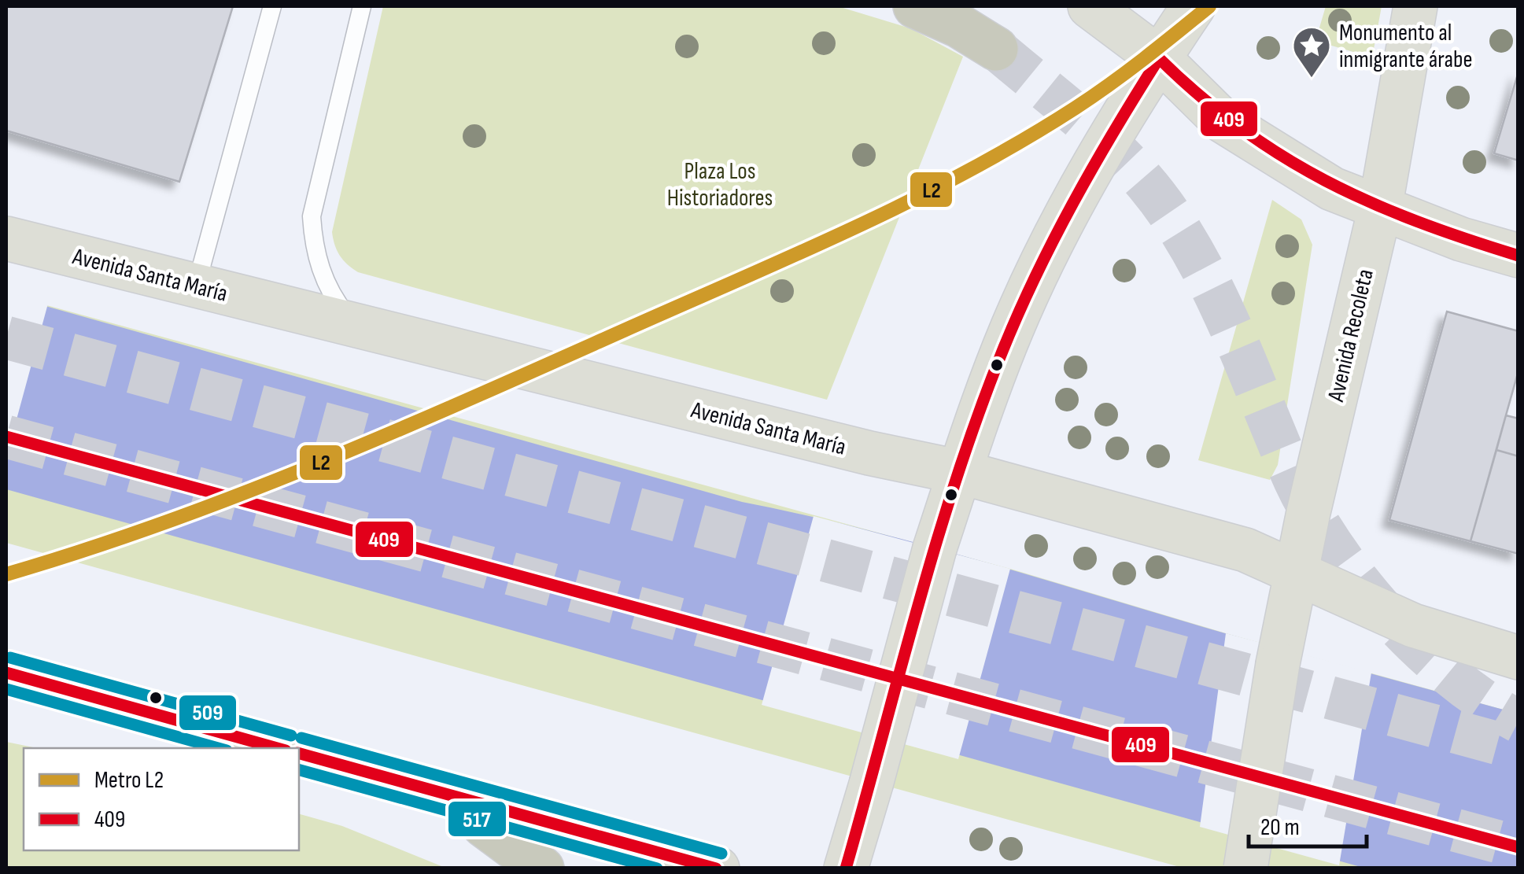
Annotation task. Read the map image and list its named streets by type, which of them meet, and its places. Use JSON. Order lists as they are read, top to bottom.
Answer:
{
  "streets": {
    "main road": ["Avenida Santa María", "Avenida Recoleta"]
  },
  "crossings": [
    ["Avenida Santa María", "Avenida Recoleta"]
  ],
  "parks": ["Plaza Los Historiadores"],
  "places": {
    "place": ["Monumento al inmigrante árabe"]
  },
  "lines": [
    "metro line L2",
    "transit line 409",
    "transit line 509",
    "transit line 517"
  ],
  "legend": ["Metro L2", "409"],
  "scale_bar": "20 m"
}
